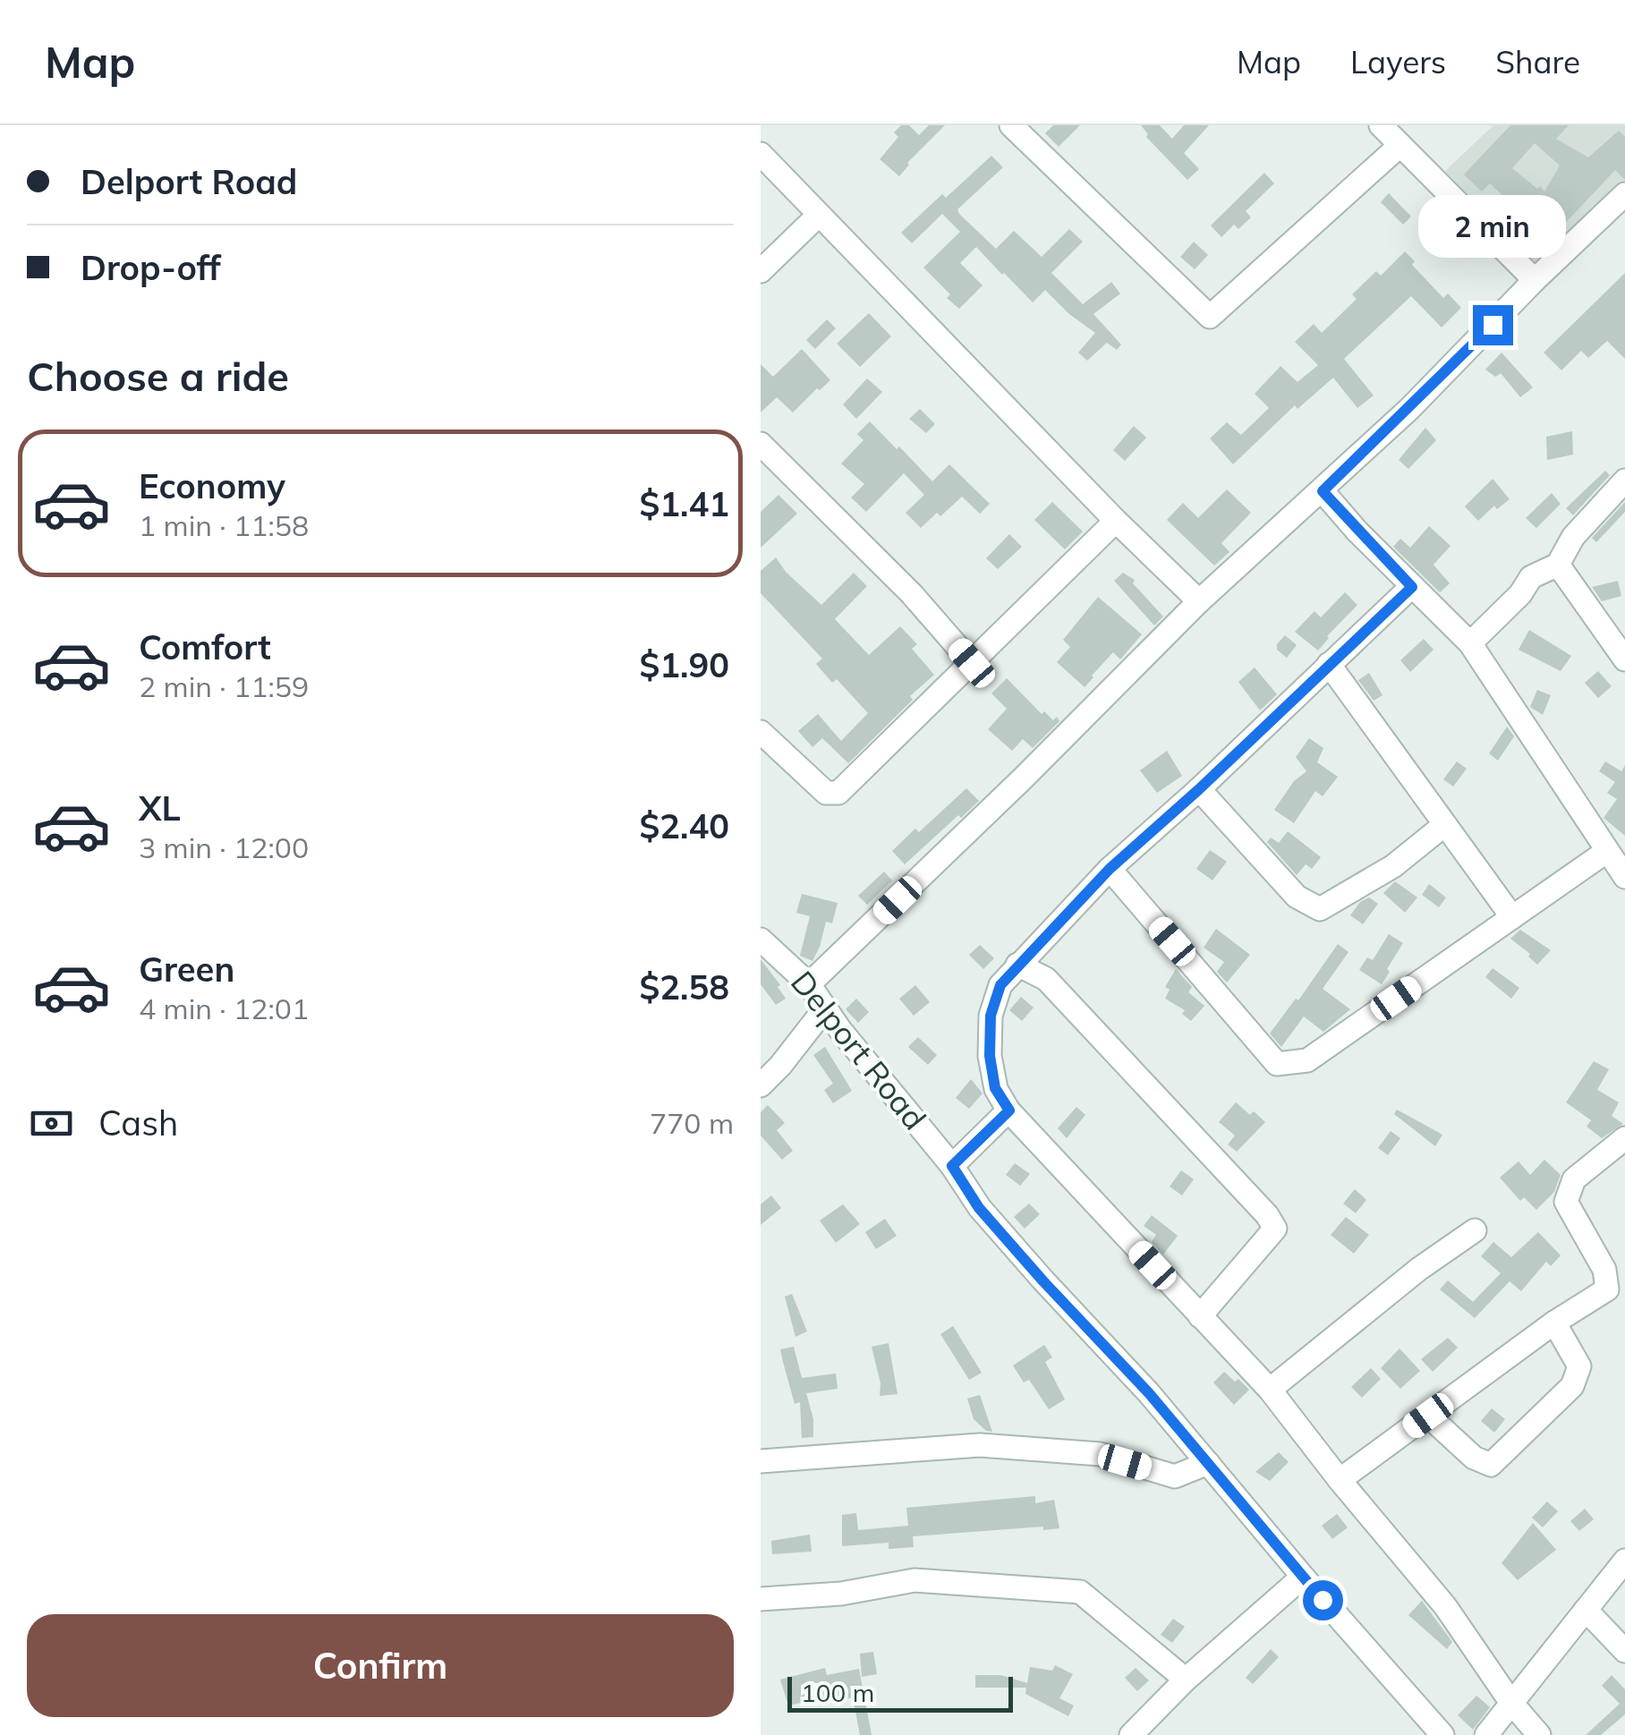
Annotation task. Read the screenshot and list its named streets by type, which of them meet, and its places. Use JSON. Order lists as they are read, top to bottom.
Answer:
{
  "streets": {
    "street": ["Delport Road"]
  },
  "scale_bar": "100 m",
  "page": {
    "header": "Map",
    "nav": ["Map", "Layers", "Share"],
    "banner": ["Delport Road", "Drop-off"],
    "bubble": "2 min",
    "heading": "Choose a ride",
    "list": [
      {
        "name": "Economy",
        "note": "1 min · 11:58",
        "value": "$1.41"
      },
      {
        "name": "Comfort",
        "note": "2 min · 11:59",
        "value": "$1.90"
      },
      {
        "name": "XL",
        "note": "3 min · 12:00",
        "value": "$2.40"
      },
      {
        "name": "Green",
        "note": "4 min · 12:01",
        "value": "$2.58"
      }
    ],
    "pay": ["Cash", "770 m"],
    "buttons": "Confirm",
    "scale": "100 m"
  }
}
